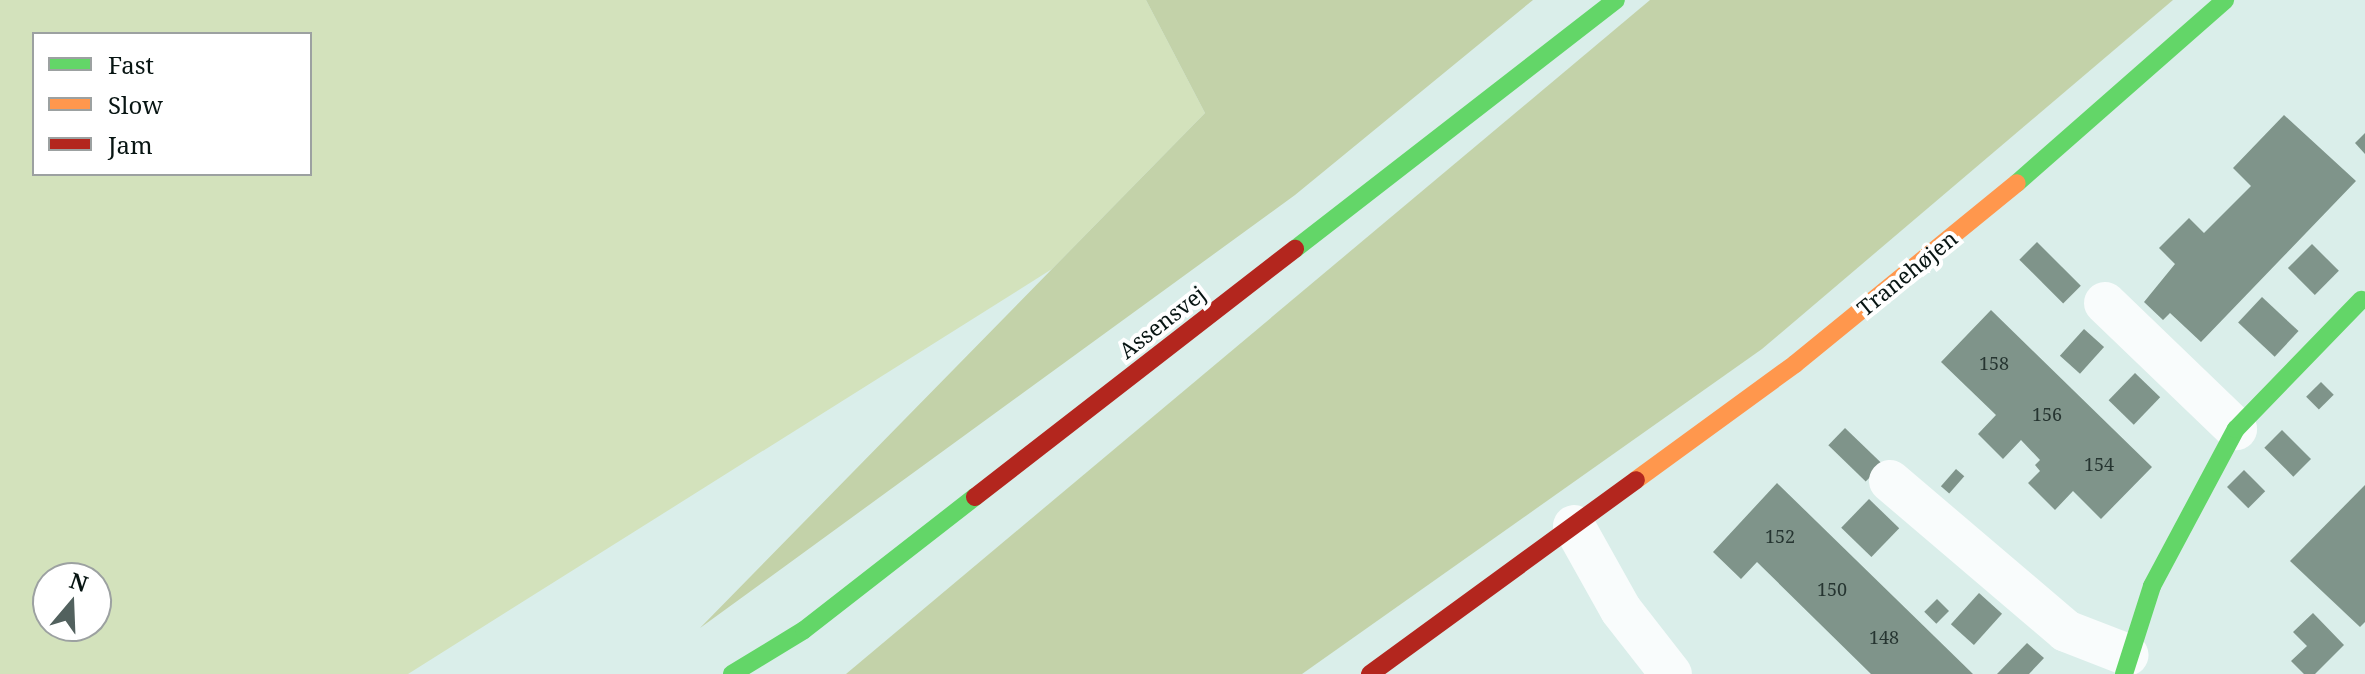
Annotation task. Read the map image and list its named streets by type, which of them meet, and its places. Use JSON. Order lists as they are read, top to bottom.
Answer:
{
  "streets": {
    "street": ["Tranehøjen", "Assensvej"]
  },
  "house_numbers": [
    "158",
    "156",
    "154",
    "152",
    "150",
    "148"
  ],
  "legend": ["Fast", "Slow", "Jam"],
  "north": "top"
}
